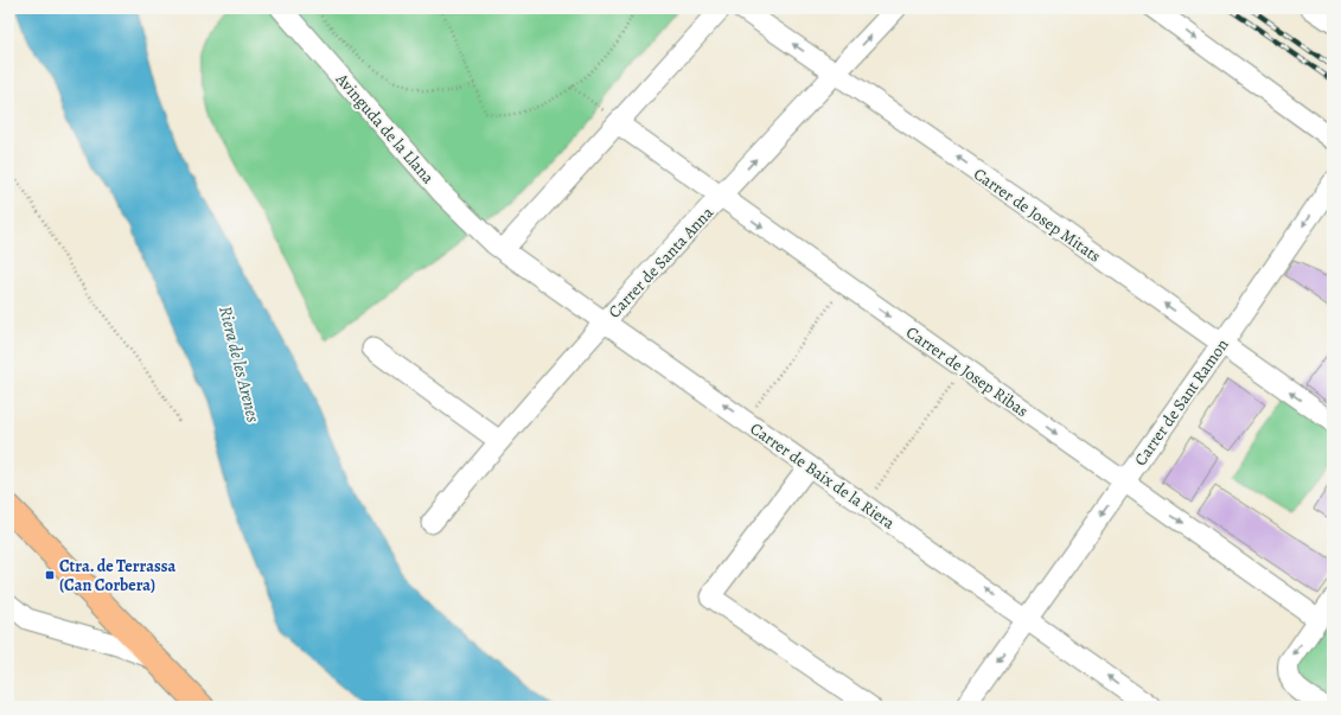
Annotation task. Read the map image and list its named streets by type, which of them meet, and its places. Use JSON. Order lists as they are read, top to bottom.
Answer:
{
  "streets": {
    "street": [
      "Avinguda de la Llana",
      "Carrer de Josep Mitats",
      "Carrer de Santa Anna",
      "Carrer de Josep Ribas",
      "Carrer de Sant Ramon",
      "Carrer de Baix de la Riera"
    ]
  },
  "crossings": [
    ["Avinguda de la Llana", "Carrer de Baix de la Riera"],
    ["Carrer de Josep Mitats", "Carrer de Santa Anna"],
    ["Carrer de Josep Mitats", "Carrer de Sant Ramon"],
    ["Carrer de Santa Anna", "Carrer de Josep Ribas"],
    ["Carrer de Santa Anna", "Carrer de Baix de la Riera"],
    ["Carrer de Josep Ribas", "Carrer de Sant Ramon"],
    ["Carrer de Sant Ramon", "Carrer de Baix de la Riera"]
  ],
  "one_way": [
    "Carrer de Josep Mitats",
    "Carrer de Josep Ribas",
    "Carrer de Sant Ramon",
    "Carrer de Baix de la Riera"
  ],
  "water": ["Riera de les Arenes"],
  "places": {
    "transit": ["Ctra. de Terrassa (Can Corbera)"]
  }
}
